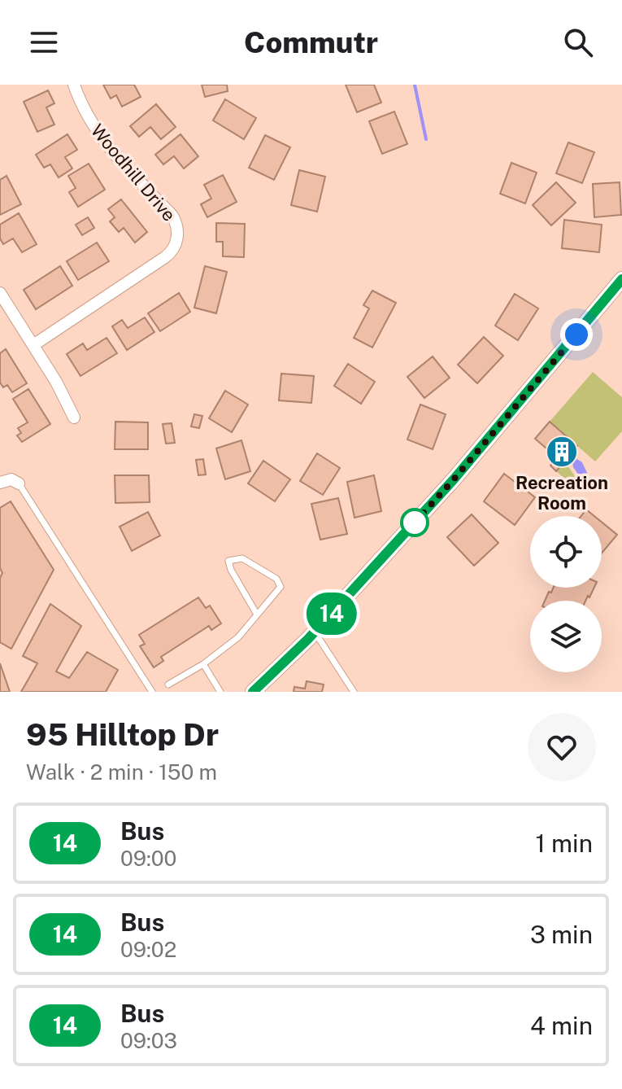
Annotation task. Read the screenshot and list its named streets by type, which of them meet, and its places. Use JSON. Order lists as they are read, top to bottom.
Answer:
{
  "streets": {
    "street": ["Woodhill Drive"]
  },
  "places": {
    "building": ["Recreation Room"]
  },
  "lines": ["bus line 14"],
  "page": {
    "header": "Commutr",
    "on_map": "14",
    "heading": ["95 Hilltop Dr", "Walk · 2 min · 150 m"],
    "list": [
      {
        "mark": "14",
        "name": "Bus",
        "note": "09:00",
        "value": "1 min"
      },
      {
        "mark": "14",
        "name": "Bus",
        "note": "09:02",
        "value": "3 min"
      },
      {
        "mark": "14",
        "name": "Bus",
        "note": "09:03",
        "value": "4 min"
      }
    ]
  }
}
